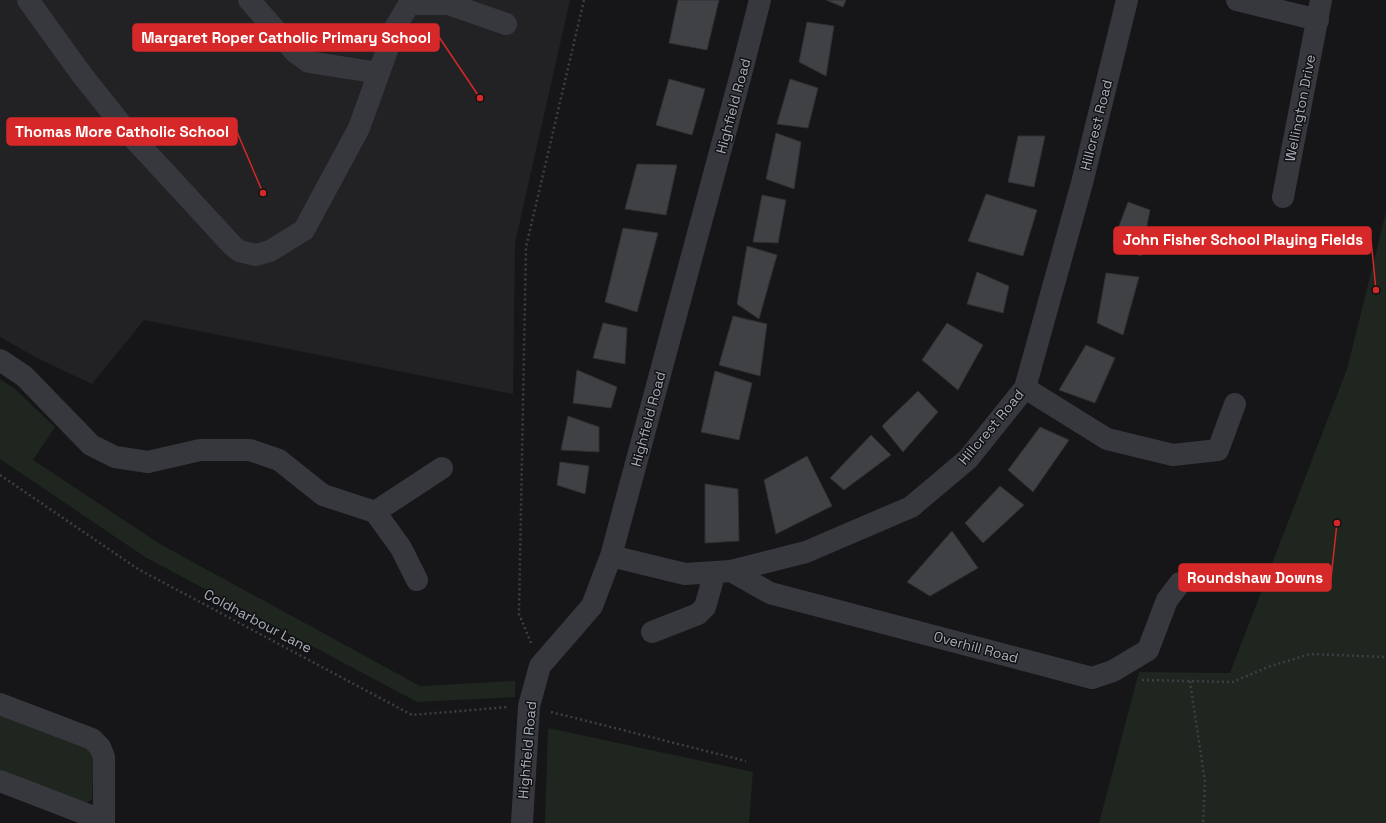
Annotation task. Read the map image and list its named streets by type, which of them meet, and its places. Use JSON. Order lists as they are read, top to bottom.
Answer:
{
  "streets": {
    "street": [
      "Highfield Road",
      "Wellington Drive",
      "Hillcrest Road",
      "Overhill Road"
    ],
    "path": ["Coldharbour Lane"]
  },
  "crossings": [
    ["Highfield Road", "Hillcrest Road"],
    ["Highfield Road", "Coldharbour Lane"],
    ["Hillcrest Road", "Overhill Road"]
  ],
  "places": [
    "Margaret Roper Catholic Primary School",
    "Thomas More Catholic School",
    "John Fisher School Playing Fields",
    "Roundshaw Downs"
  ]
}
